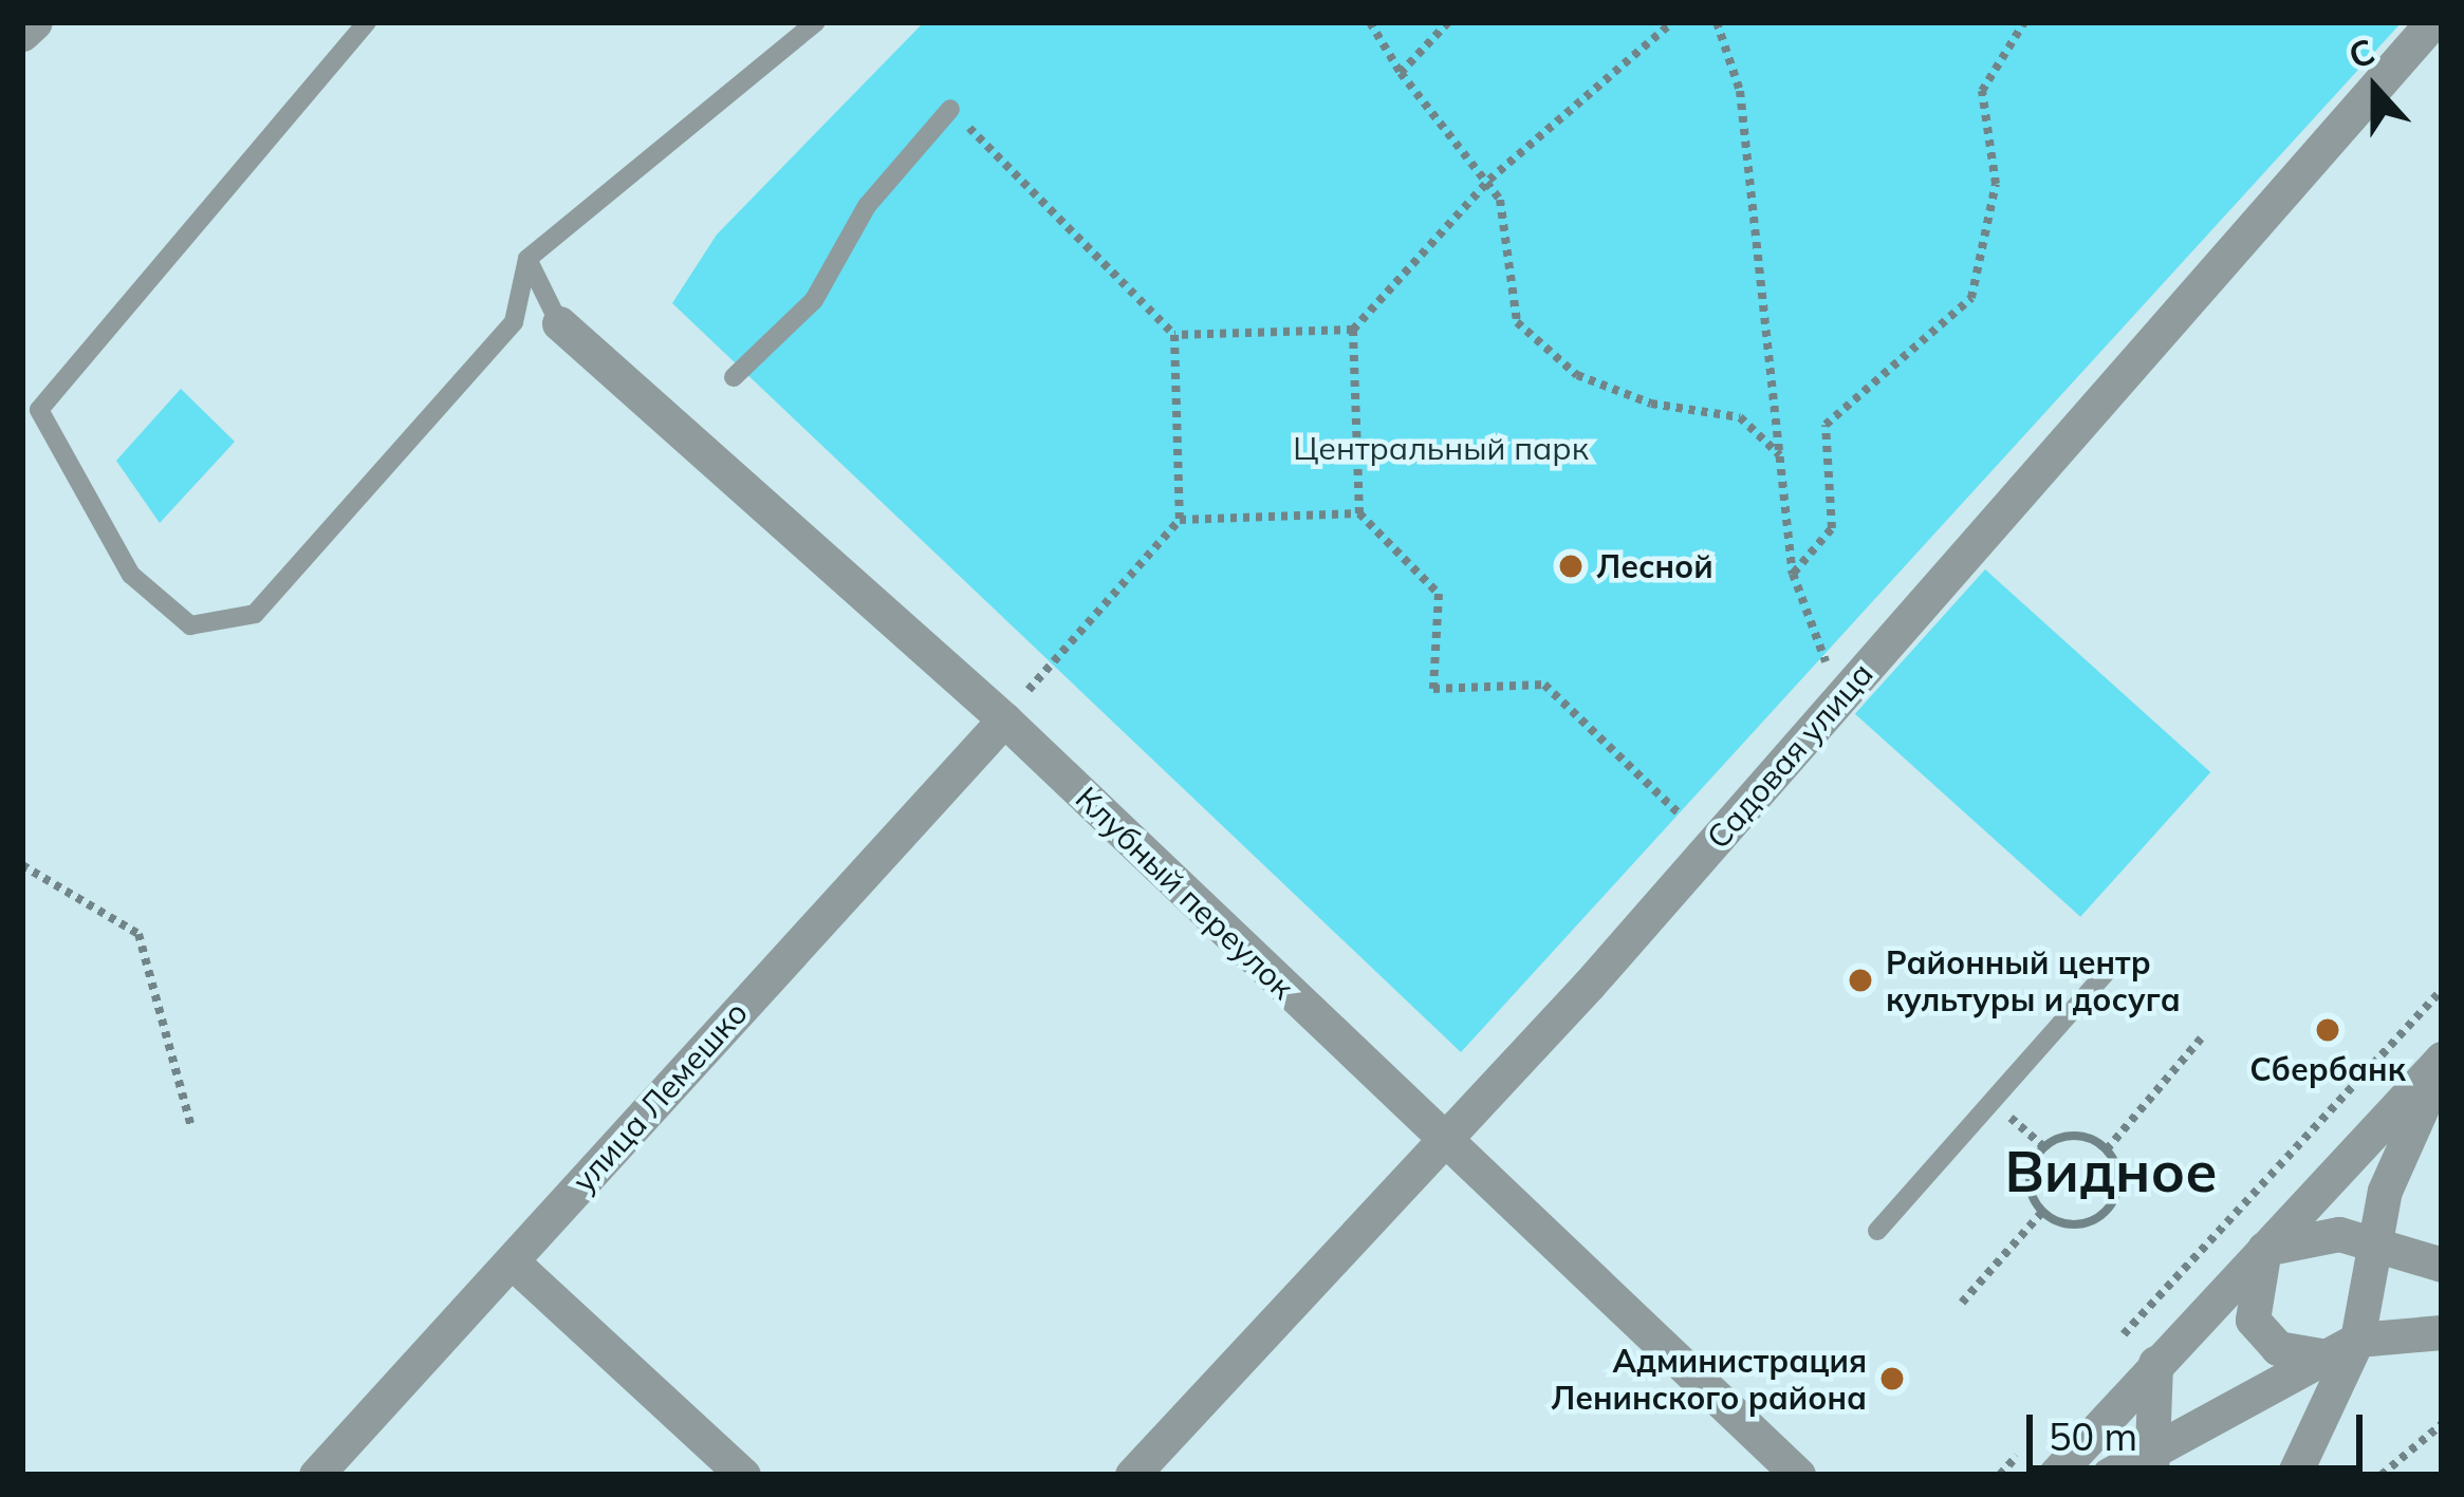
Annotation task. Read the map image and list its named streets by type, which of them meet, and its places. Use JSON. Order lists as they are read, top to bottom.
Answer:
{
  "streets": {
    "street": ["Садовая улица", "Клубный переулок", "улица Лемешко"]
  },
  "crossings": [
    ["Садовая улица", "Клубный переулок"],
    ["Клубный переулок", "улица Лемешко"]
  ],
  "districts": ["Видное"],
  "parks": ["Центральный парк"],
  "places": [
    "Лесной",
    "Районный центр культуры и досуга",
    "Сбербанк",
    "Администрация Ленинского района"
  ],
  "scale_bar": "50 m",
  "north": "top"
}
